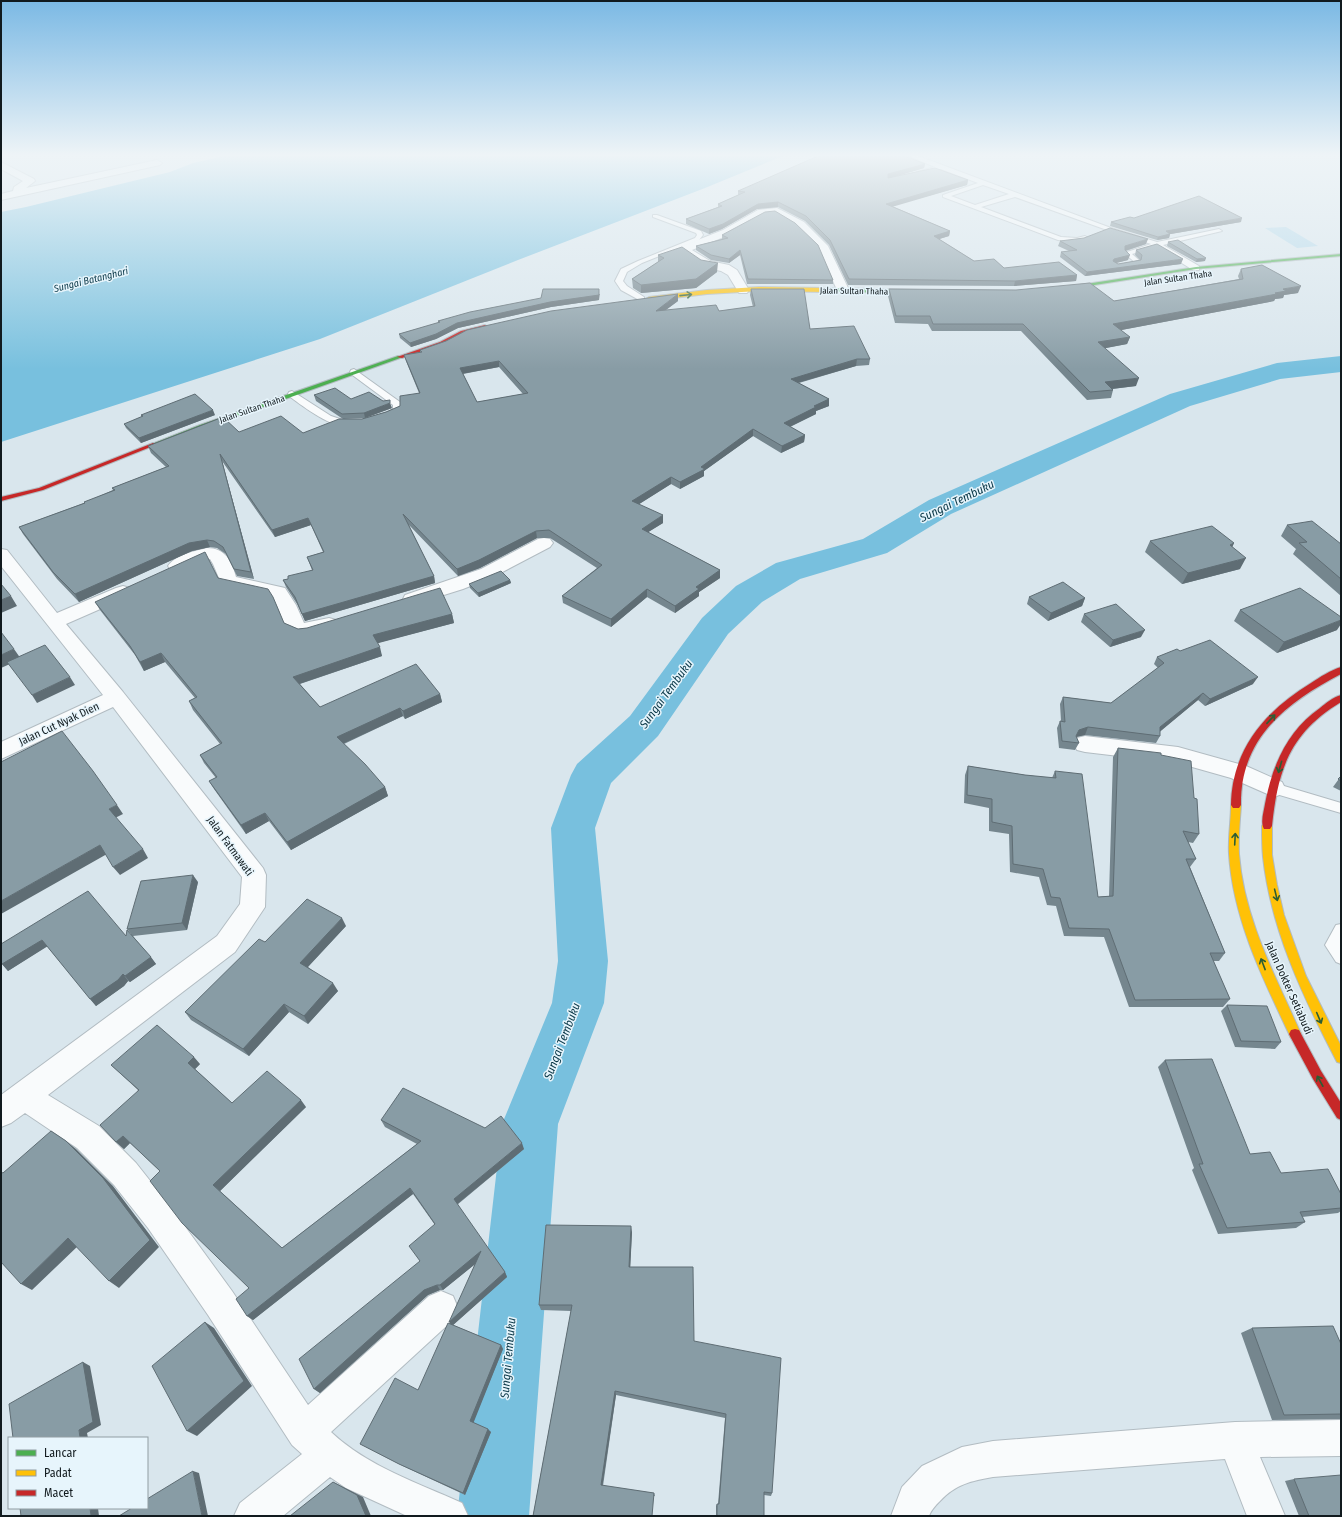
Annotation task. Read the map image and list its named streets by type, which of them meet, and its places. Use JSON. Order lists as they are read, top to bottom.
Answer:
{
  "streets": {
    "main road": ["Jalan Sultan Thaha", "Jalan Dokter Setiabudi"],
    "street": ["Jalan Cut Nyak Dien", "Jalan Fatmawati"]
  },
  "crossings": [
    ["Jalan Cut Nyak Dien", "Jalan Fatmawati"]
  ],
  "water": ["Sungai Batanghari", "Sungai Tembuku"],
  "legend": ["Lancar", "Padat", "Macet"]
}
